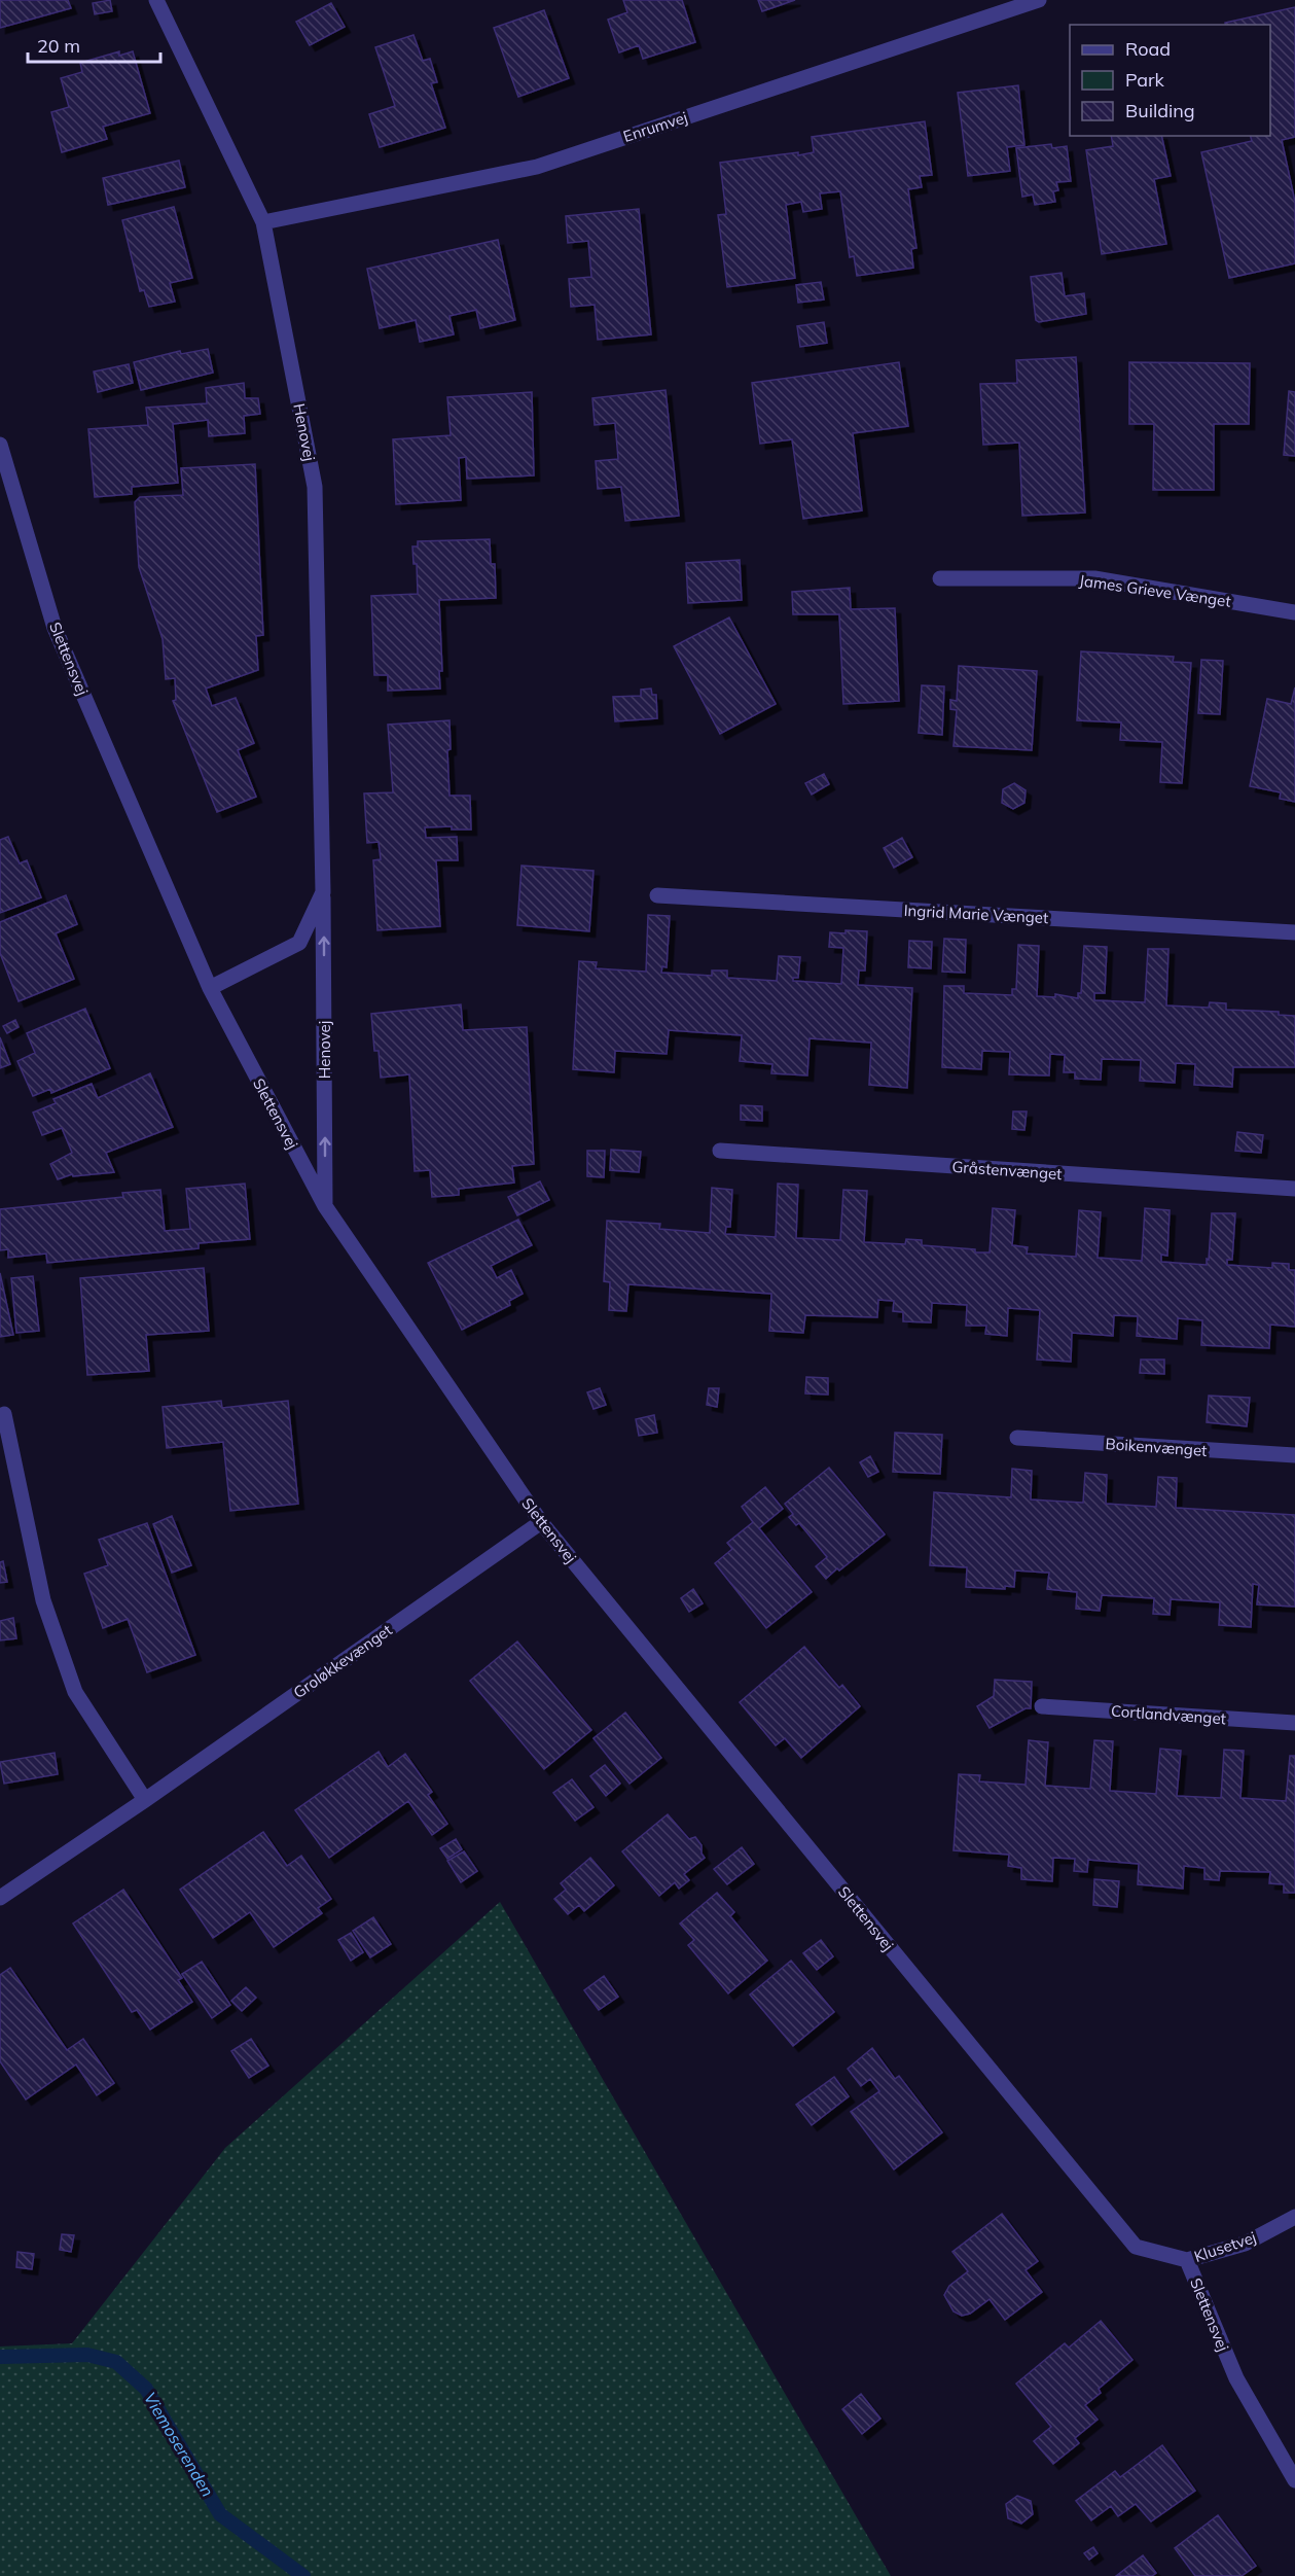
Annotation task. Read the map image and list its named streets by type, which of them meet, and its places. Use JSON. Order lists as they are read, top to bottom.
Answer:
{
  "streets": {
    "street": [
      "Enrumvej",
      "Henovej",
      "James Grieve Vænget",
      "Slettensvej",
      "Ingrid Marie Vænget",
      "Gråstenvænget",
      "Boikenvænget",
      "Groløkkevænget",
      "Cortlandvænget",
      "Klusetvej"
    ]
  },
  "crossings": [
    ["Enrumvej", "Henovej"],
    ["Henovej", "Slettensvej"],
    ["Slettensvej", "Groløkkevænget"],
    ["Slettensvej", "Klusetvej"]
  ],
  "water": ["Viemoserenden"],
  "legend": ["Road", "Park", "Building"],
  "scale_bar": "20 m"
}
